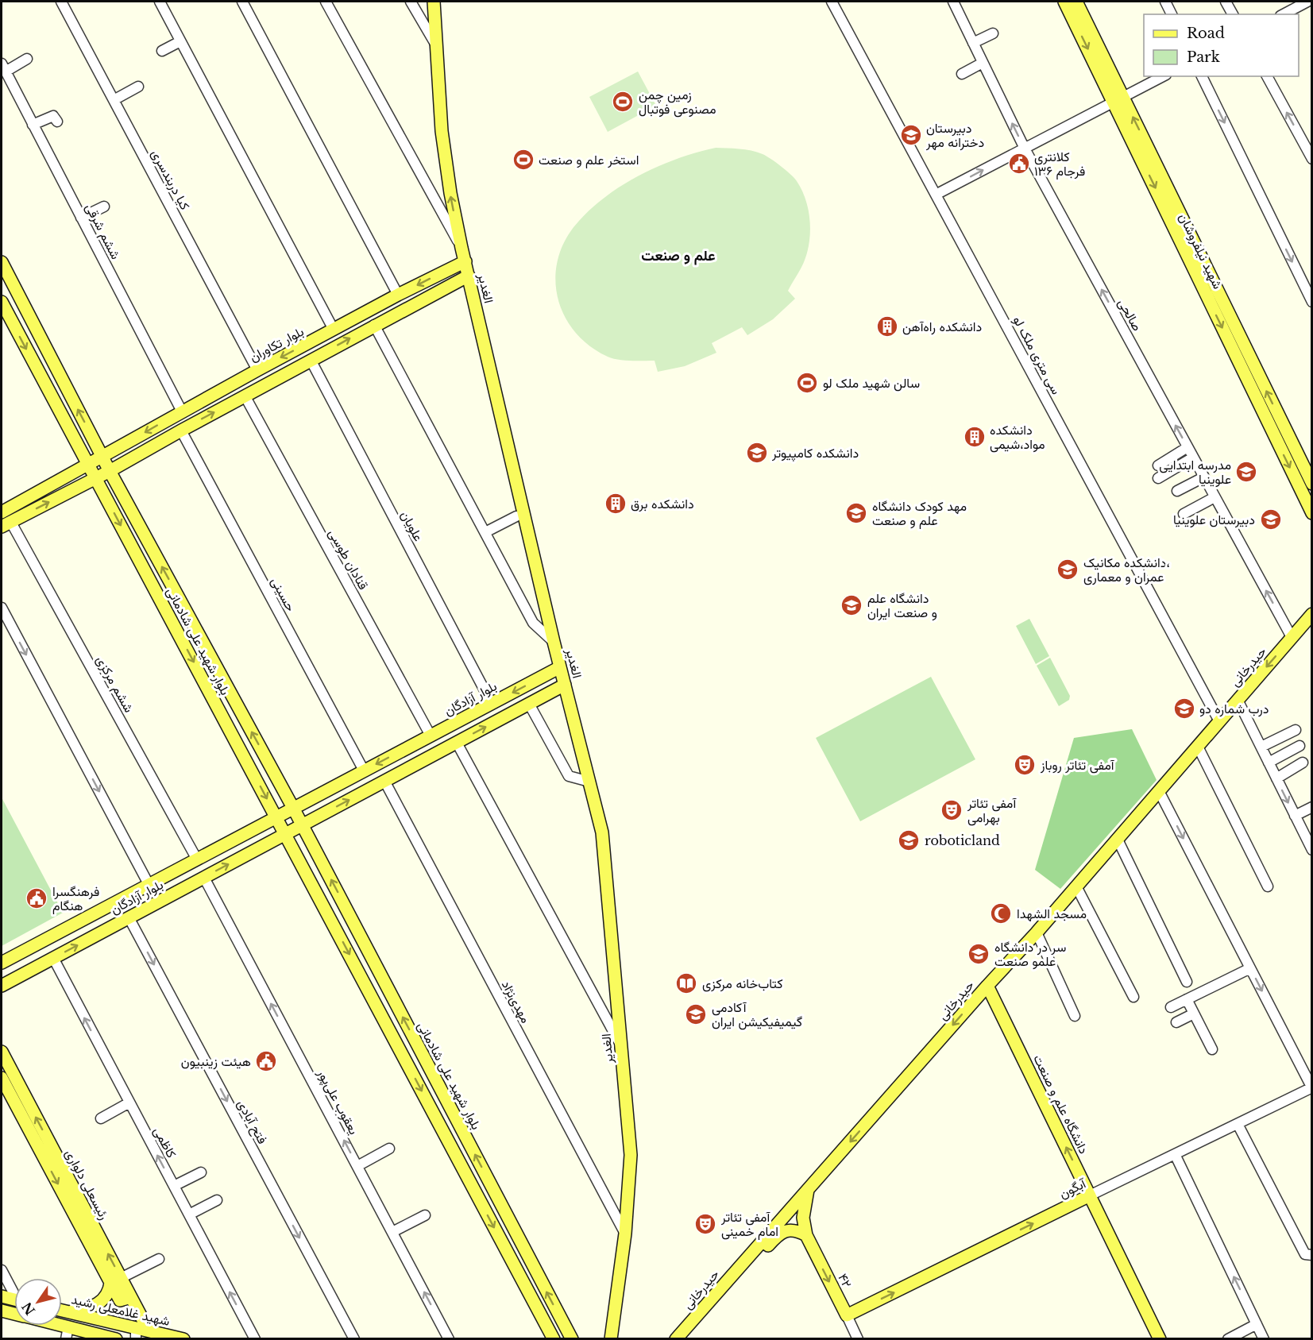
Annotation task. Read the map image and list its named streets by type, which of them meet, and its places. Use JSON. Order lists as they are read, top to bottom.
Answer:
{
  "streets": {
    "main road": [
      "شهید نیلفروشان",
      "الغدیر",
      "بلوار تکاوران",
      "بلوار شهید علی شادمانی",
      "حیدرخانی",
      "بلوار آزادگان",
      "دانشگاه علم و صنعت",
      "رئیسعلی دلواری",
      "آبگون",
      "۴۲",
      "شهید غلامعلی رشید"
    ],
    "street": [
      "کیا دربندسری",
      "ششم شرقی",
      "صالحی",
      "سی متری ملک لو",
      "علویان",
      "قنادان طوسی",
      "حسینی",
      "ششم مرکزی",
      "مهدی‌نژاد",
      "یعقوب علی‌پور",
      "فتح آبادی",
      "کاظمی"
    ]
  },
  "crossings": [
    ["کیا دربندسری", "بلوار تکاوران"],
    ["ششم شرقی", "بلوار تکاوران"],
    ["الغدیر", "بلوار تکاوران"],
    ["الغدیر", "بلوار آزادگان"],
    ["الغدیر", "مهدی‌نژاد"],
    ["صالحی", "حیدرخانی"],
    ["بلوار تکاوران", "بلوار شهید علی شادمانی"],
    ["سی متری ملک لو", "حیدرخانی"],
    ["علویان", "بلوار آزادگان"],
    ["قنادان طوسی", "بلوار آزادگان"],
    ["حسینی", "بلوار آزادگان"],
    ["بلوار شهید علی شادمانی", "بلوار آزادگان"],
    ["حیدرخانی", "دانشگاه علم و صنعت"],
    ["حیدرخانی", "۴۲"],
    ["ششم مرکزی", "بلوار آزادگان"],
    ["بلوار آزادگان", "یعقوب علی‌پور"],
    ["بلوار آزادگان", "فتح آبادی"],
    ["بلوار آزادگان", "کاظمی"],
    ["دانشگاه علم و صنعت", "آبگون"],
    ["رئیسعلی دلواری", "شهید غلامعلی رشید"],
    ["آبگون", "۴۲"]
  ],
  "one_way": [
    "صالحی",
    "یعقوب علی‌پور",
    "دانشگاه علم و صنعت",
    "فتح آبادی",
    "کاظمی",
    "آبگون",
    "۴۲"
  ],
  "districts": ["علم و صنعت"],
  "places": {
    "sports": ["زمین چمن مصنوعی فوتبال", "استخر علم و صنعت", "سالن شهید ملک لو"],
    "school or university": [
      "دبیرستان دخترانه مهر",
      "دانشکده کامپیوتر",
      "مدرسه ابتدایی علوینیا",
      "مهد کودک دانشگاه علم و صنعت",
      "دبیرستان علوینیا",
      "دانشکده مکانیک، عمران و معماری",
      "دانشگاه علم و صنعت ایران",
      "درب شماره دو",
      "roboticland",
      "سر در دانشگاه علمو صنعت",
      "آکادمی گیمیفیکیشن ایران"
    ],
    "public building": ["کلانتری ۱۳۶ فرجام", "فرهنگسرا هنگام", "هیئت زینبیون"],
    "building": ["دانشکده راه‌آهن", "دانشکده مواد،شیمی", "دانشکده برق"],
    "theatre": ["آمفی تئاتر روباز", "آمفی تئاتر بهرامی", "آمفی تئاتر امام خمینی"],
    "mosque": ["مسجد الشهدا"],
    "library": ["کتاب‌خانه مرکزی"]
  },
  "legend": ["Road", "Park"],
  "north": "bottom left"
}
